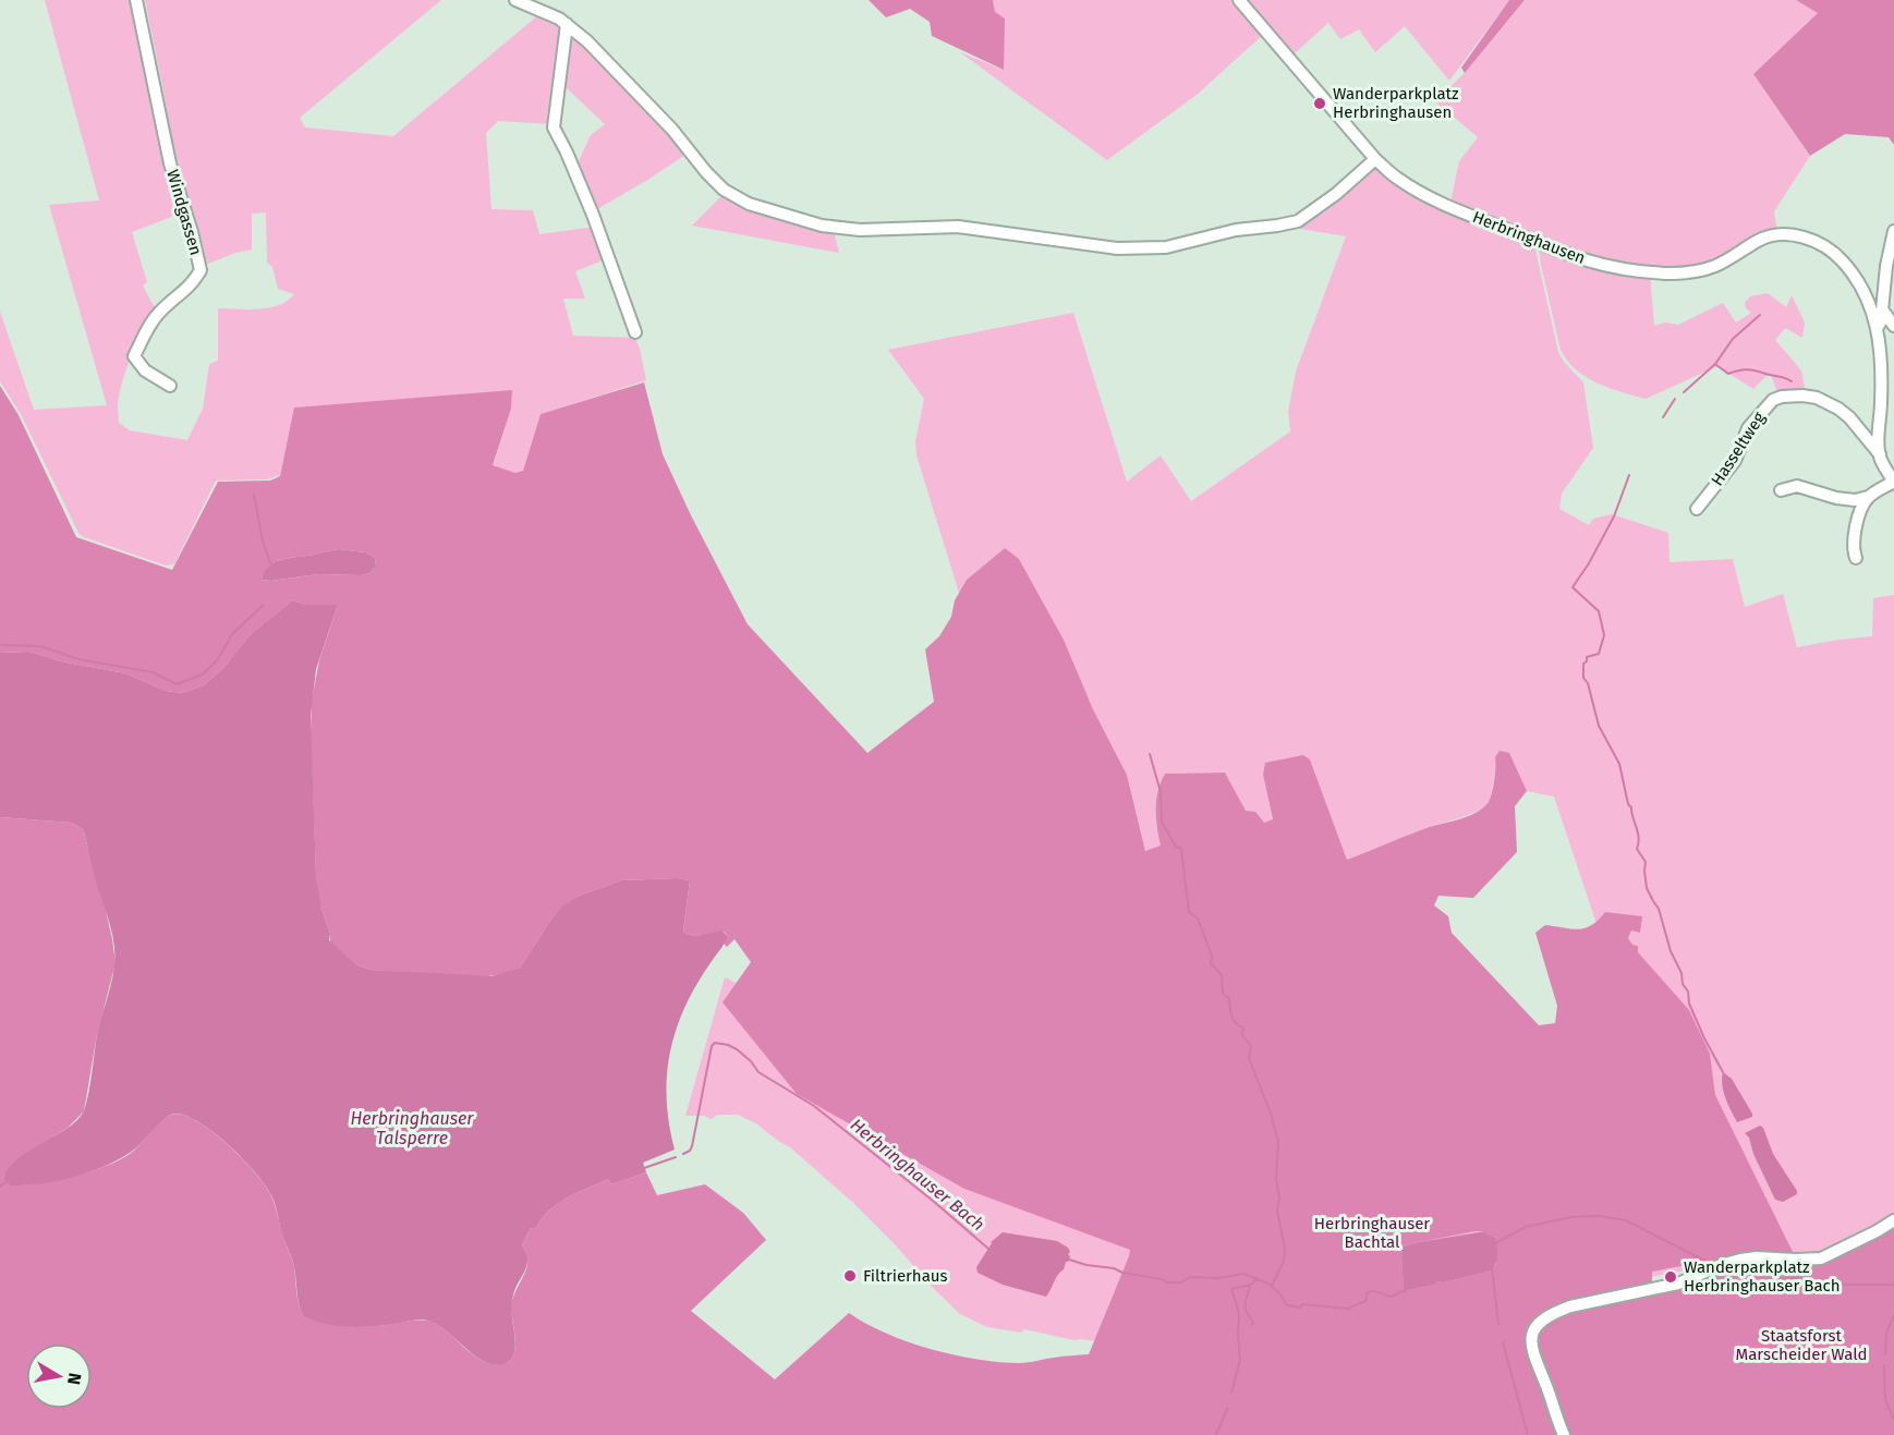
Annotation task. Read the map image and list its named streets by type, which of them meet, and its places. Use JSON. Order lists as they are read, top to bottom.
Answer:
{
  "streets": {
    "street": ["Windgassen", "Herbringhausen", "Hasseltweg"]
  },
  "crossings": [
    ["Herbringhausen", "Hasseltweg"]
  ],
  "water": ["Herbringhauser Talsperre", "Herbringhauser Bach"],
  "parks": ["Herbringhauser Bachtal", "Staatsforst Marscheider Wald"],
  "places": ["Wanderparkplatz Herbringhausen", "Filtrierhaus", "Wanderparkplatz Herbringhauser Bach"],
  "north": "right"
}
